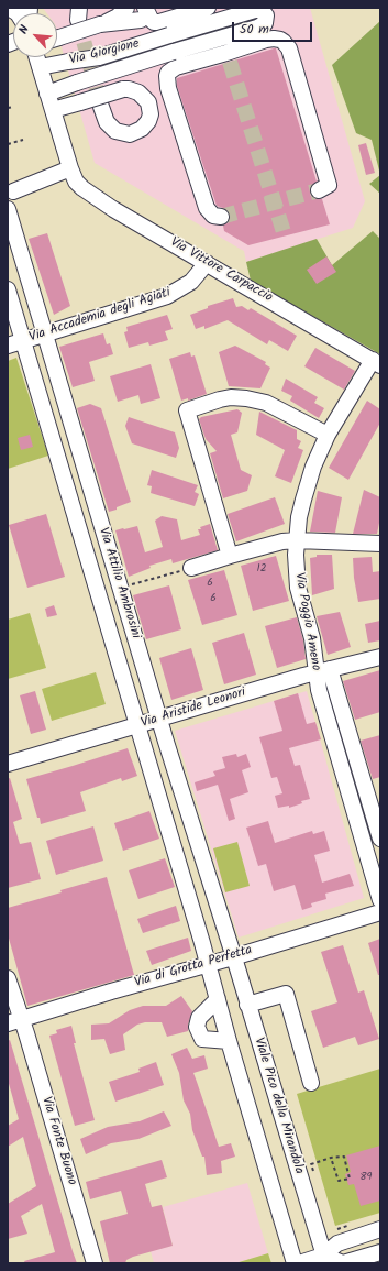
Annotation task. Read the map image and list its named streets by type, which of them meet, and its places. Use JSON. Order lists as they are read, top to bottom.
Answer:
{
  "streets": {
    "street": [
      "Via Giorgione",
      "Via Vittore Carpaccio",
      "Via Accademia degli Agiati",
      "Via Attilio Ambrosini",
      "Via Poggio Ameno",
      "Via Aristide Leonori",
      "Via di Grotta Perfetta",
      "Viale Pico della Mirandola",
      "Via Fonte Buono"
    ]
  },
  "crossings": [
    ["Via Giorgione", "Via Vittore Carpaccio"],
    ["Via Vittore Carpaccio", "Via Accademia degli Agiati"],
    ["Via Vittore Carpaccio", "Via Poggio Ameno"],
    ["Via Accademia degli Agiati", "Via Attilio Ambrosini"],
    ["Via Attilio Ambrosini", "Via Aristide Leonori"],
    ["Via Attilio Ambrosini", "Via di Grotta Perfetta"],
    ["Via Attilio Ambrosini", "Viale Pico della Mirandola"],
    ["Via Poggio Ameno", "Via Aristide Leonori"],
    ["Via di Grotta Perfetta", "Viale Pico della Mirandola"],
    ["Via di Grotta Perfetta", "Via Fonte Buono"]
  ],
  "house_numbers": [
    "12",
    "6",
    "6",
    "89"
  ],
  "scale_bar": "50 m",
  "north": "top left"
}
